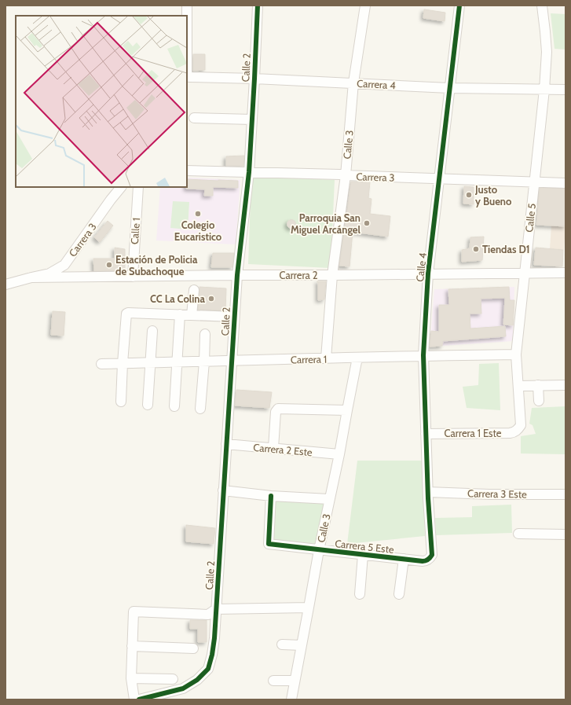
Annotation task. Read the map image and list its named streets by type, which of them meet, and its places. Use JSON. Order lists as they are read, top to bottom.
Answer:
{
  "streets": {
    "street": [
      "Calle 2",
      "Carrera 4",
      "Calle 3",
      "Carrera 3",
      "Calle 5",
      "Calle 1",
      "Calle 4",
      "Carrera 2",
      "Carrera 1",
      "Carrera 1 Este",
      "Carrera 2 Este",
      "Carrera 3 Este",
      "Carrera 5 Este"
    ]
  },
  "crossings": [
    ["Calle 2", "Carrera 4"],
    ["Calle 2", "Carrera 3"],
    ["Calle 2", "Carrera 2"],
    ["Calle 2", "Carrera 1"],
    ["Calle 2", "Carrera 2 Este"],
    ["Carrera 4", "Calle 3"],
    ["Carrera 4", "Calle 5"],
    ["Carrera 4", "Calle 4"],
    ["Calle 3", "Carrera 3"],
    ["Calle 3", "Carrera 2"],
    ["Calle 3", "Carrera 1"],
    ["Calle 3", "Carrera 2 Este"],
    ["Calle 3", "Carrera 5 Este"],
    ["Carrera 3", "Calle 5"],
    ["Carrera 3", "Calle 4"],
    ["Carrera 3", "Carrera 2"],
    ["Calle 5", "Carrera 2"],
    ["Calle 5", "Carrera 1"],
    ["Calle 5", "Carrera 1 Este"],
    ["Calle 1", "Carrera 2"],
    ["Calle 4", "Carrera 2"],
    ["Calle 4", "Carrera 1"],
    ["Calle 4", "Carrera 1 Este"],
    ["Calle 4", "Carrera 3 Este"],
    ["Calle 4", "Carrera 5 Este"]
  ],
  "places": [
    "Justo y Bueno",
    "Colegio Eucaristico",
    "Parroquia San Miguel Arcángel",
    "Tiendas D1",
    "Estación de Policia de Subachoque",
    "CC La Colina"
  ]
}
